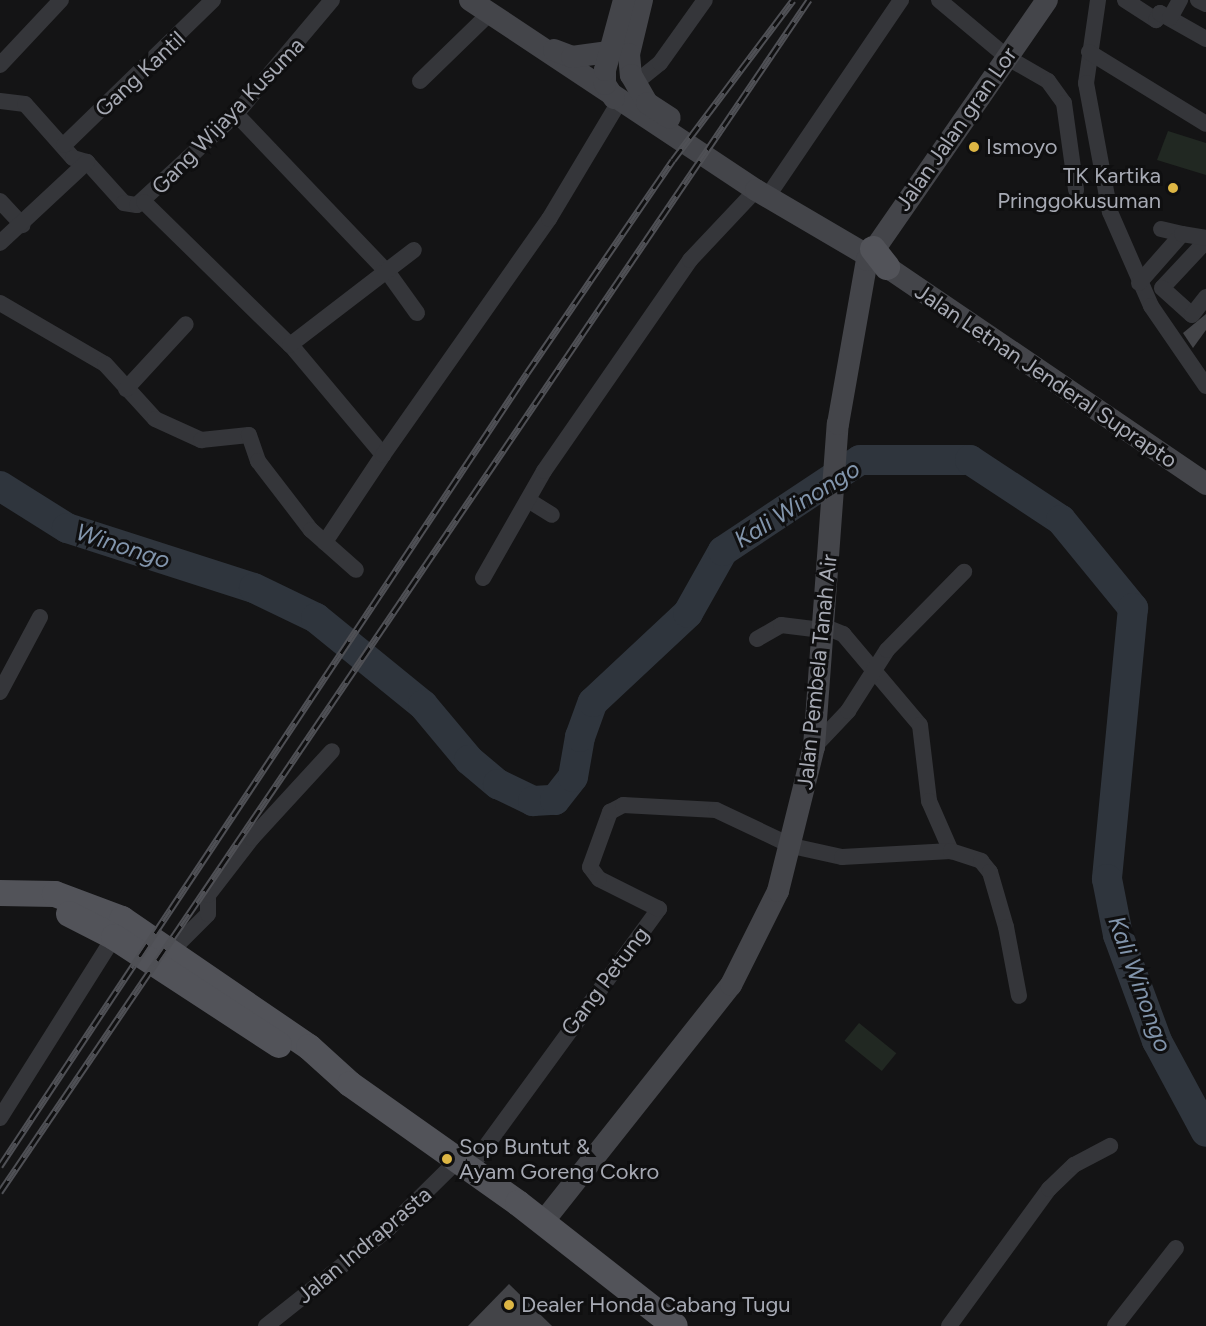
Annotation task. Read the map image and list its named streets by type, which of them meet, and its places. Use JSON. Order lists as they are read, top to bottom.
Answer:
{
  "streets": {
    "main road": ["Jalan Jalan gran Lor", "Jalan Letnan Jenderal Suprapto", "Jalan Pembela Tanah Air"],
    "street": [
      "Gang Kantil",
      "Gang Wijaya Kusuma",
      "Gang Petung",
      "Jalan Indraprasta"
    ]
  },
  "crossings": [
    ["Jalan Jalan gran Lor", "Jalan Letnan Jenderal Suprapto"],
    ["Jalan Jalan gran Lor", "Jalan Pembela Tanah Air"],
    ["Jalan Letnan Jenderal Suprapto", "Jalan Pembela Tanah Air"],
    ["Jalan Pembela Tanah Air", "Gang Petung"],
    ["Gang Petung", "Jalan Indraprasta"]
  ],
  "water": ["Kali Winongo", "Winongo"],
  "places": [
    "Ismoyo",
    "TK Kartika Pringgokusuman",
    "Sop Buntut & Ayam Goreng Cokro",
    "Dealer Honda Cabang Tugu"
  ]
}
